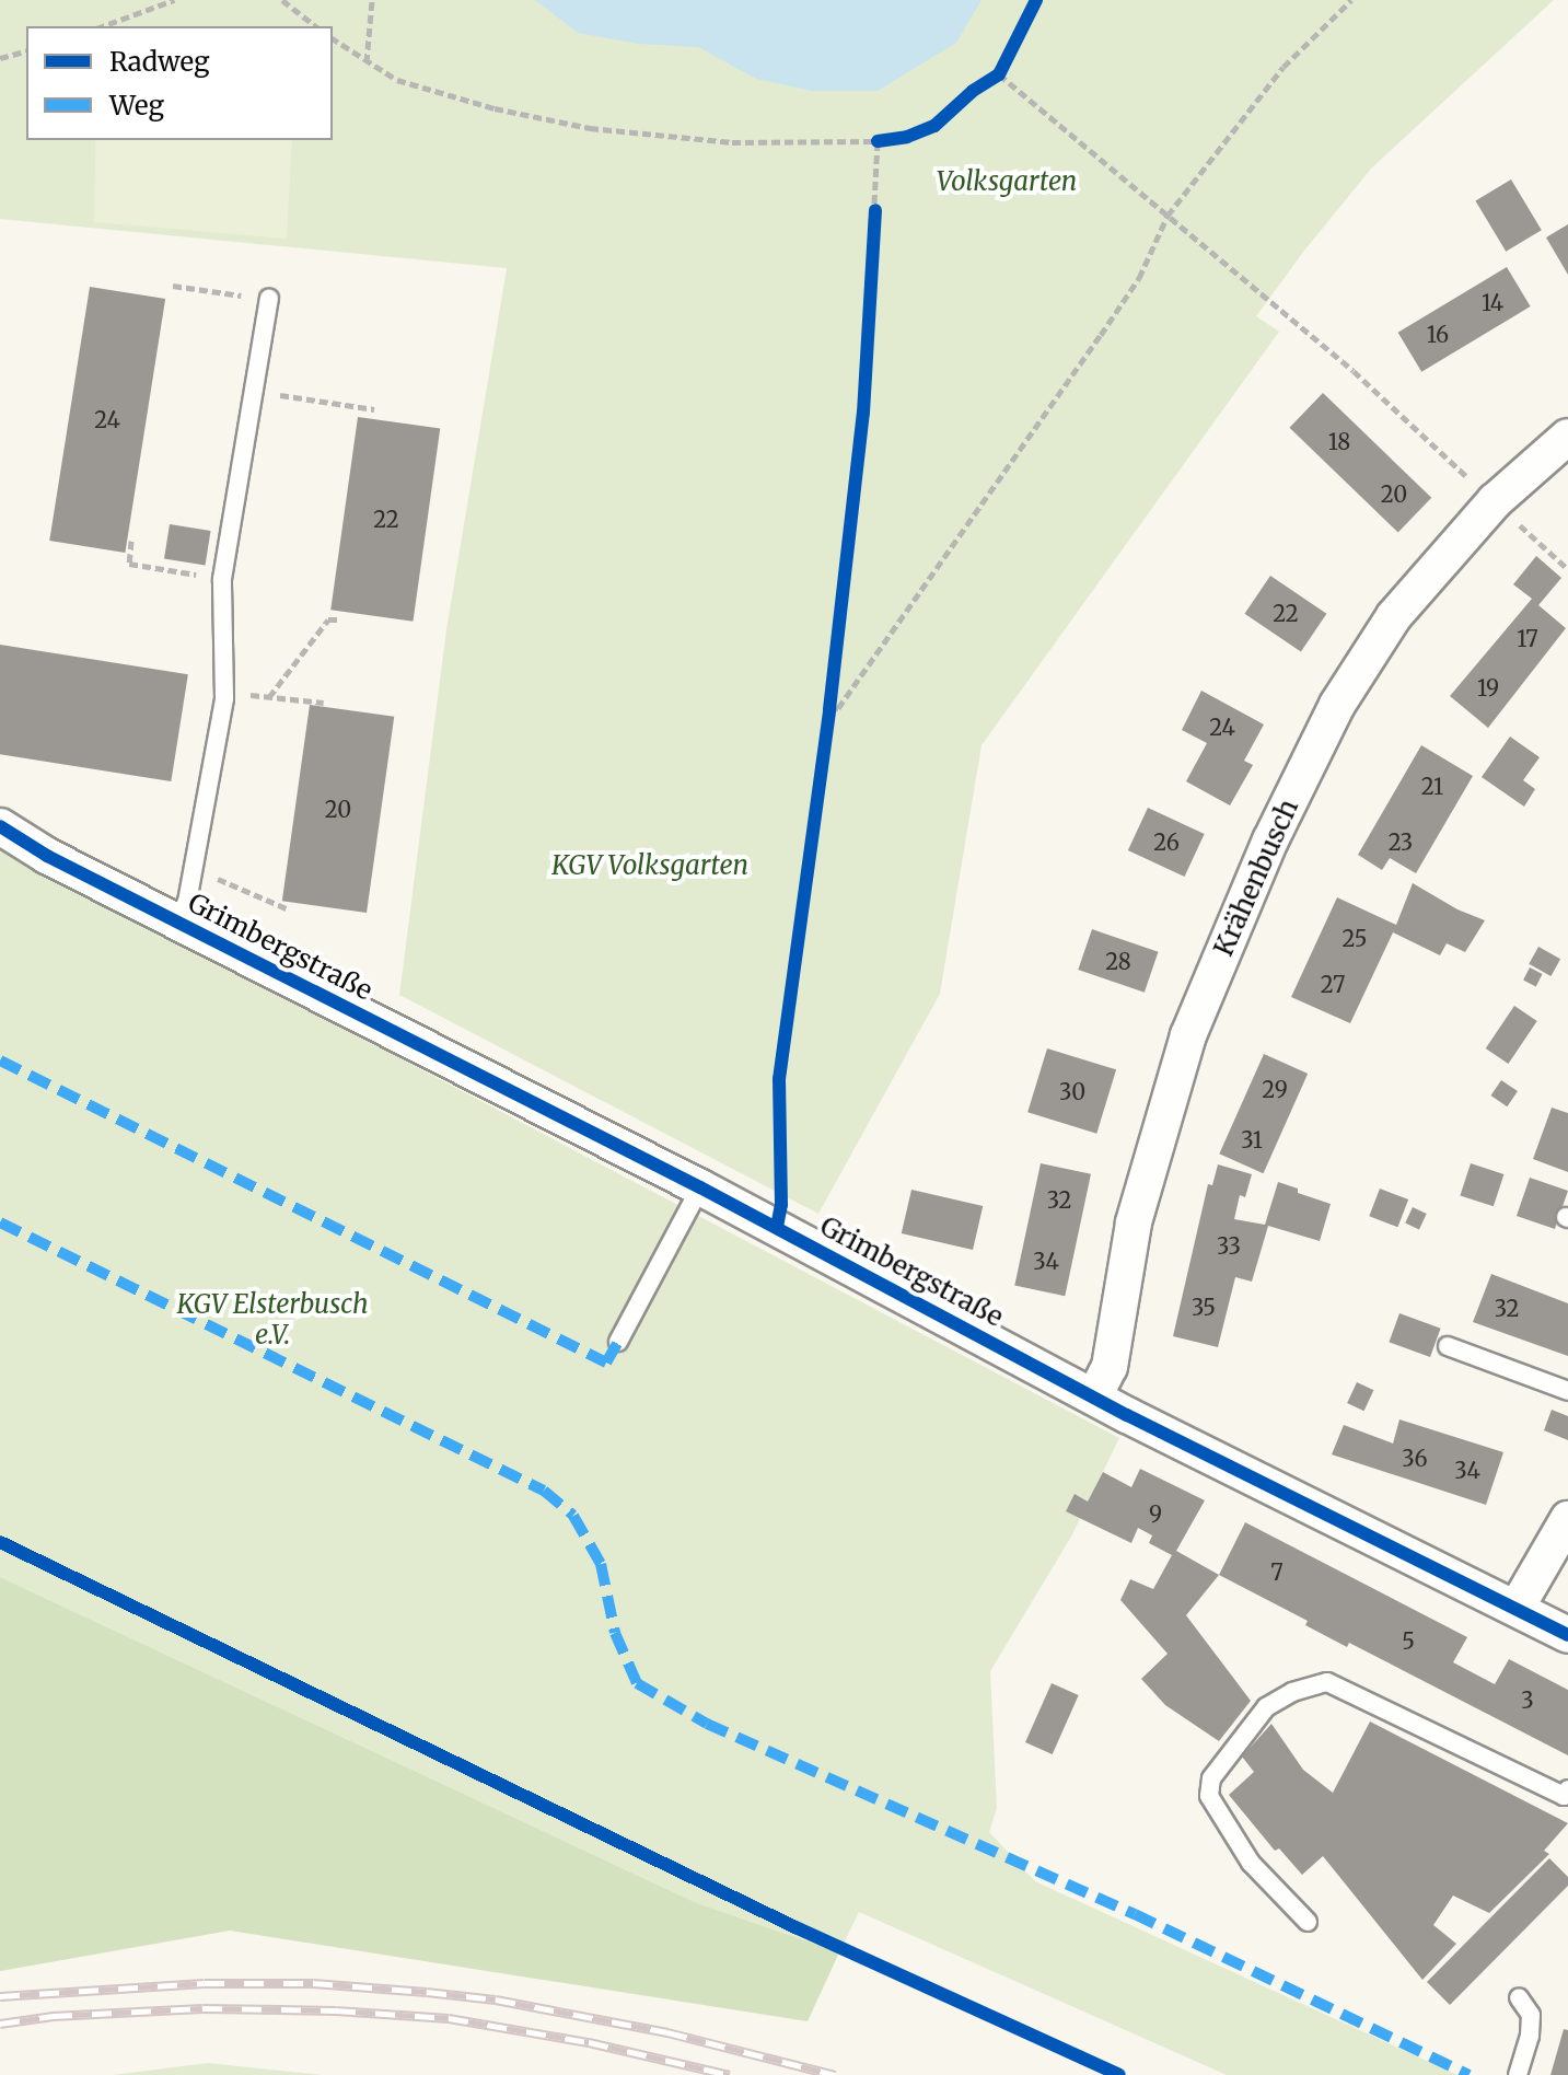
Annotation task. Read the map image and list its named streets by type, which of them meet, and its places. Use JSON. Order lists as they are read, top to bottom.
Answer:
{
  "streets": {
    "street": ["Krähenbusch", "Grimbergstraße"]
  },
  "crossings": [
    ["Krähenbusch", "Grimbergstraße"]
  ],
  "parks": ["Volksgarten", "KGV Volksgarten", "KGV Elsterbusch e.V."],
  "house_numbers": [
    "14",
    "16",
    "24",
    "18",
    "20",
    "22",
    "22",
    "17",
    "19",
    "24",
    "21",
    "20",
    "26",
    "23",
    "25",
    "28",
    "27",
    "29",
    "30",
    "31",
    "32",
    "33",
    "34",
    "35",
    "32",
    "36",
    "34",
    "9",
    "7",
    "5",
    "3"
  ],
  "legend": ["Radweg", "Weg"]
}
